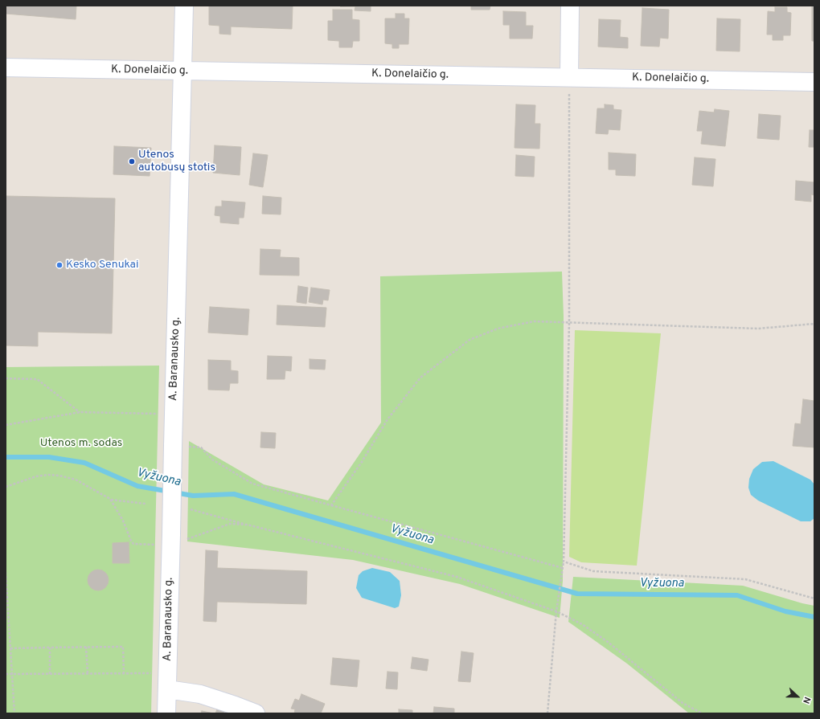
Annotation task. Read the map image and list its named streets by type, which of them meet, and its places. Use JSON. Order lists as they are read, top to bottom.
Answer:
{
  "streets": {
    "street": ["K. Donelaičio g.", "A. Baranausko g."]
  },
  "crossings": [
    ["K. Donelaičio g.", "A. Baranausko g."]
  ],
  "water": ["Vyžuona"],
  "parks": ["Utenos m. sodas"],
  "places": ["Utenos autobusų stotis", "Kesko Senukai"],
  "north": "right"
}
